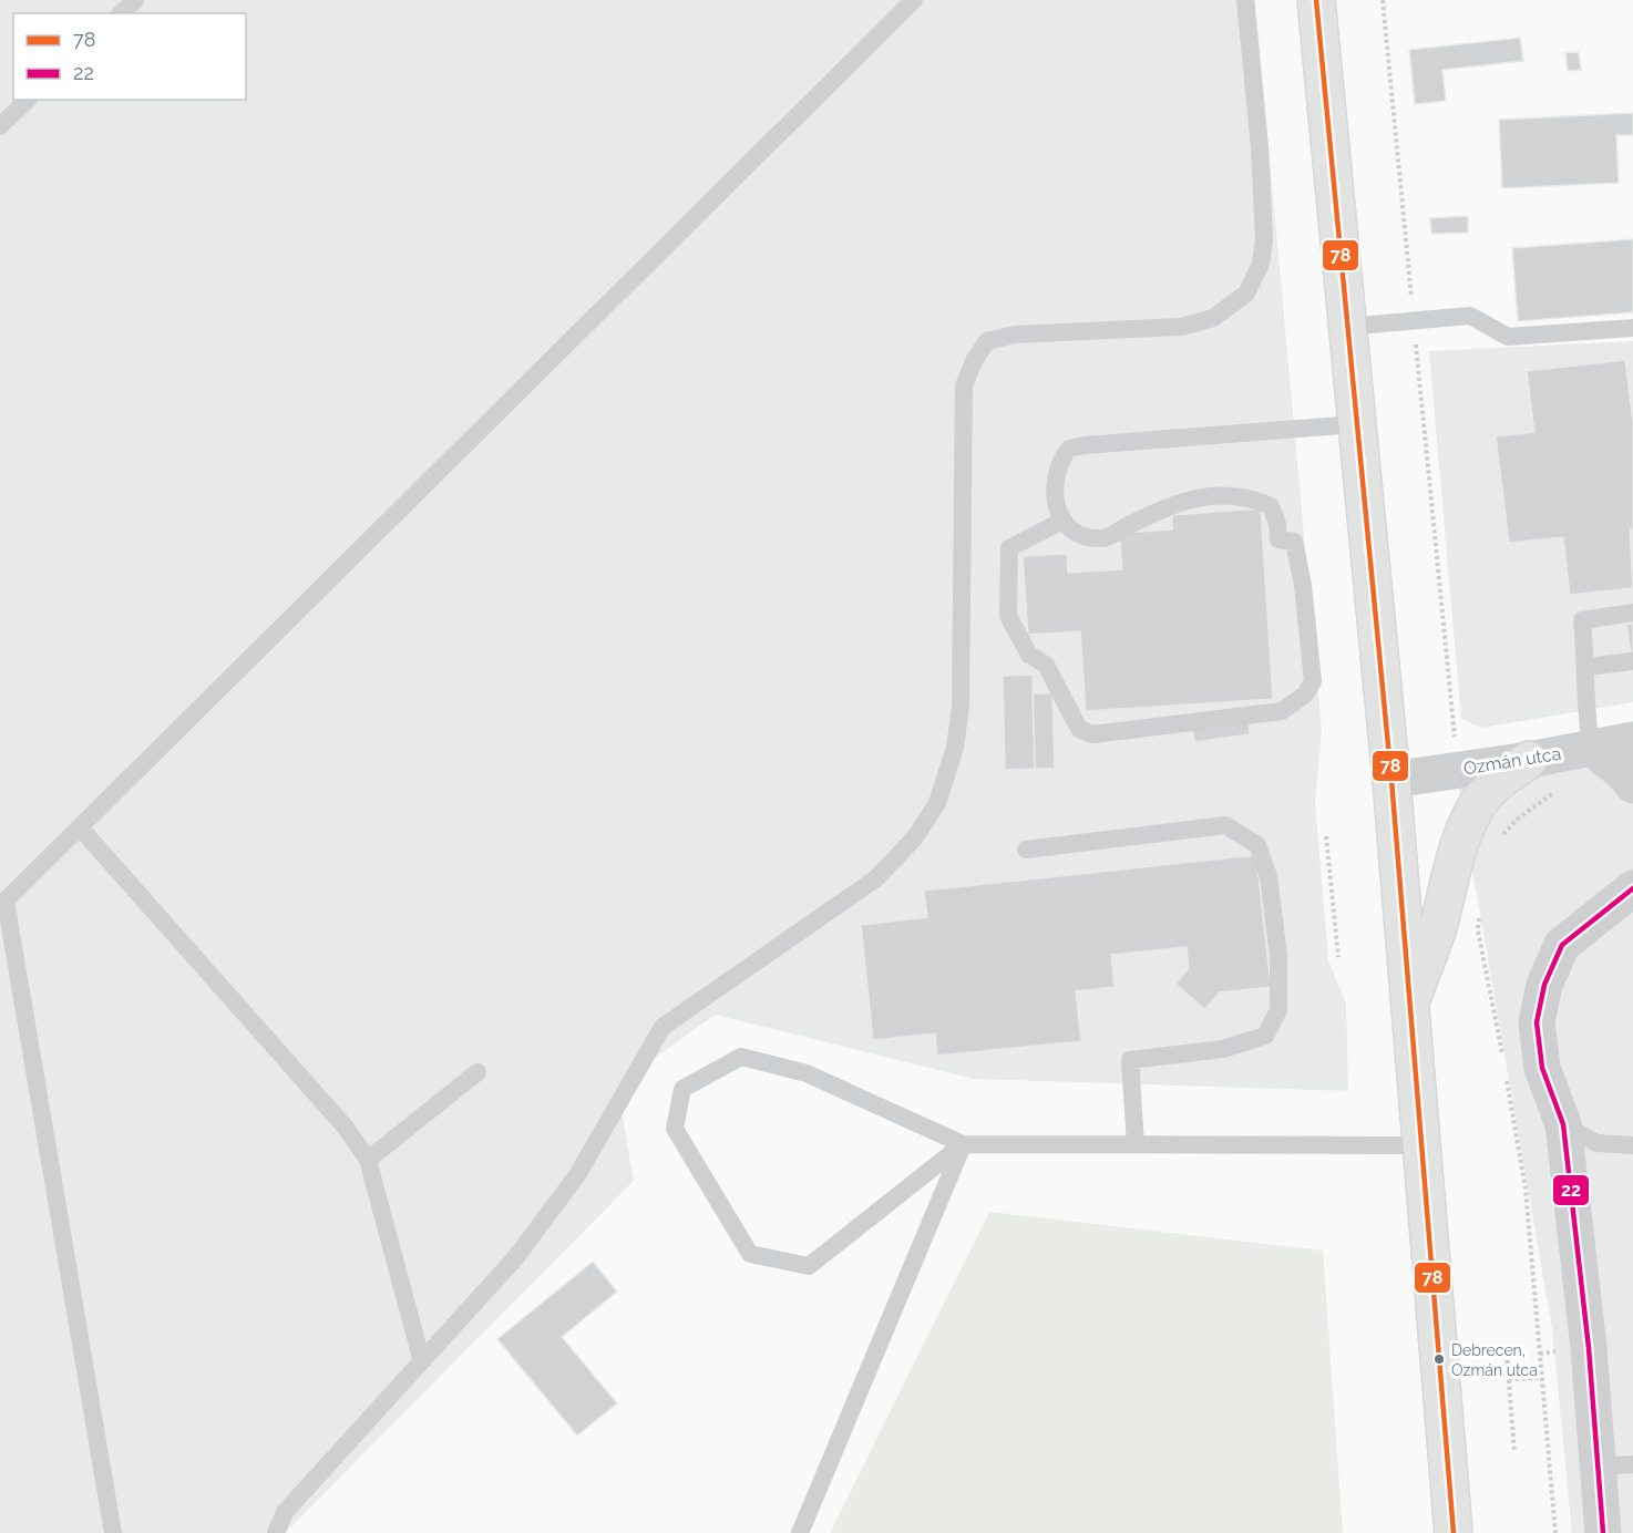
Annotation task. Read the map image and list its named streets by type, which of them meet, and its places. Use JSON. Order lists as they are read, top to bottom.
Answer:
{
  "streets": {
    "street": ["Ozmán utca"]
  },
  "places": ["Debrecen, Ozmán utca"],
  "lines": ["transit line 78", "transit line 22"],
  "legend": ["78", "22"]
}
